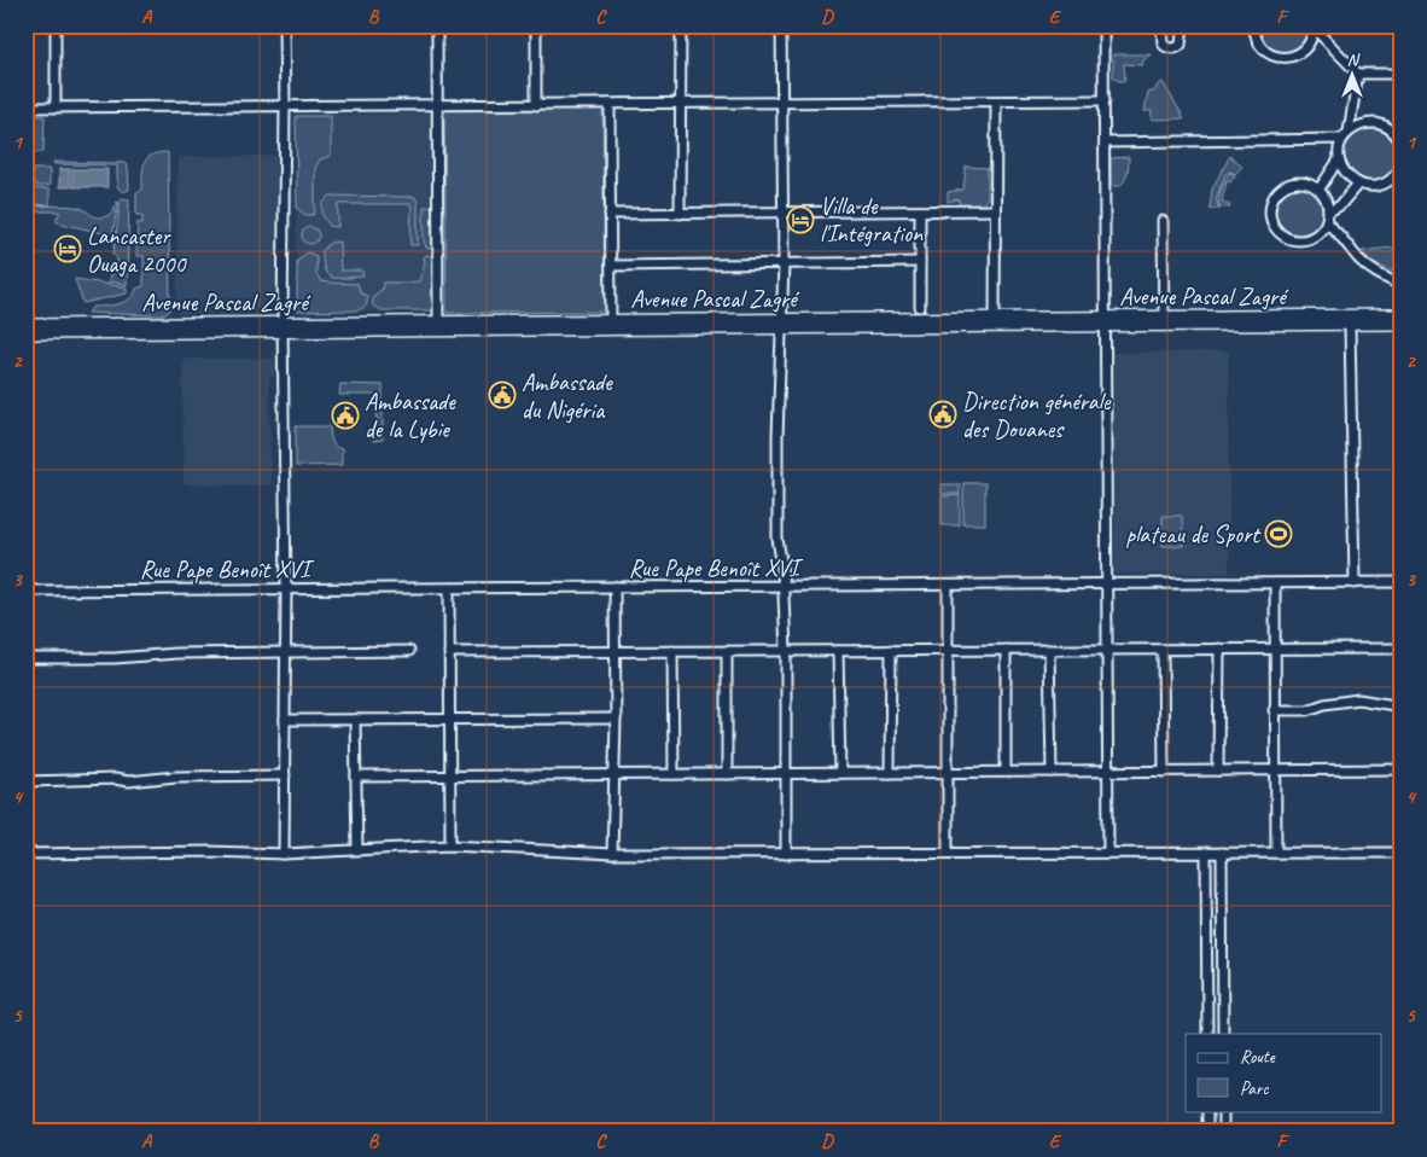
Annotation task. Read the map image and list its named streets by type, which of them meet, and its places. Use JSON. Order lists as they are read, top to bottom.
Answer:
{
  "streets": {
    "main road": ["Avenue Pascal Zagré"],
    "street": ["Rue Pape Benoît XVI"]
  },
  "places": {
    "hotel": ["Villa de l'Intégration", "Lancaster Ouaga 2000"],
    "public building": ["Ambassade du Nigéria", "Direction générale des Douanes", "Ambassade de la Lybie"],
    "sports": ["plateau de Sport"]
  },
  "legend": ["Route", "Parc"],
  "north": "top",
  "grid": {
    "columns": [
      "A",
      "B",
      "C",
      "D",
      "E",
      "F"
    ],
    "rows": [
      "1",
      "2",
      "3",
      "4",
      "5"
    ]
  }
}
